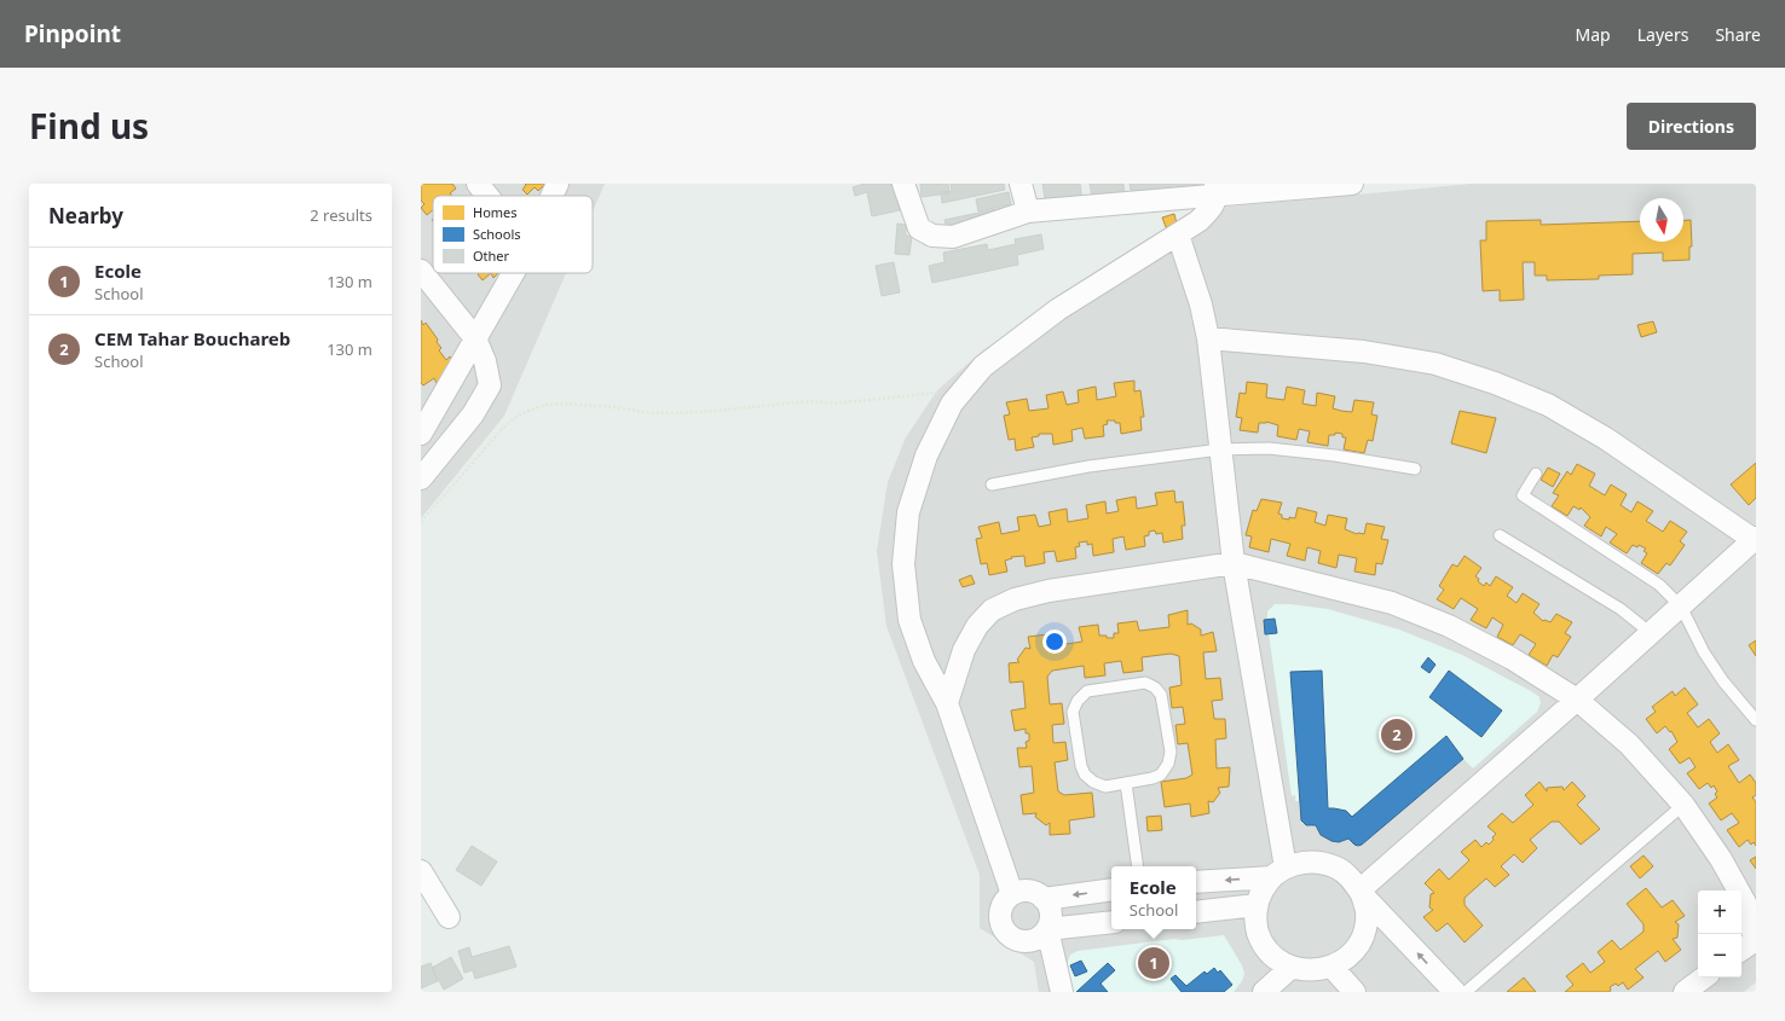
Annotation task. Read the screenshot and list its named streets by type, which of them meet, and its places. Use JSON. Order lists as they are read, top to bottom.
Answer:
{
  "legend": ["Homes", "Schools", "Other"],
  "north": "bottom",
  "page": {
    "header": "Pinpoint",
    "nav": ["Map", "Layers", "Share"],
    "title": "Find us",
    "buttons": "Directions",
    "heading": ["Nearby", "2 results"],
    "list": [
      {
        "mark": "1",
        "name": "Ecole",
        "note": "School",
        "value": "130 m"
      },
      {
        "mark": "2",
        "name": "CEM Tahar Bouchareb",
        "note": "School",
        "value": "130 m"
      }
    ],
    "pins": ["2", "1"],
    "popup": ["Ecole", "School"],
    "map_buttons": ["+", "−"]
  }
}
